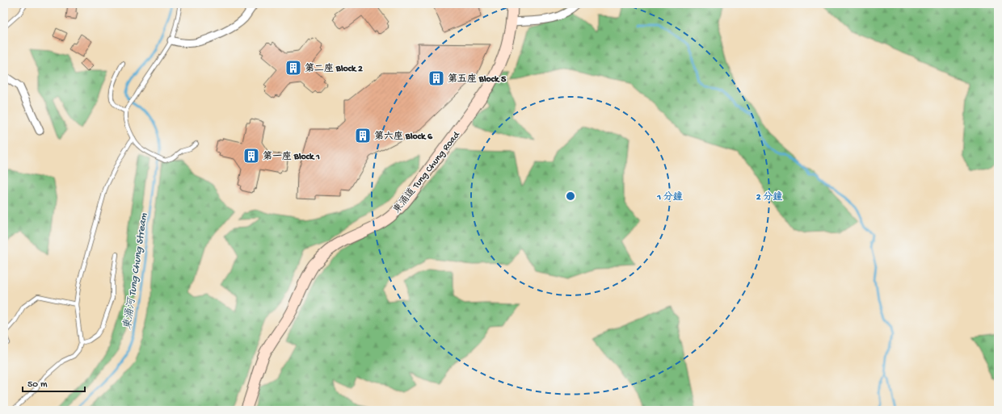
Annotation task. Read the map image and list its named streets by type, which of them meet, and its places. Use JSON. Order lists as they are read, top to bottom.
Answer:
{
  "streets": {
    "main road": ["東涌道 Tung Chung Road"]
  },
  "water": ["東涌河 Tung Chung Stream"],
  "places": {
    "building": [
      "第二座 Block 2",
      "第五座 Block 5",
      "第六座 Block 6",
      "第一座 Block 1"
    ]
  },
  "scale_bar": "50 m",
  "rings": ["1 分鐘", "2 分鐘"]
}
